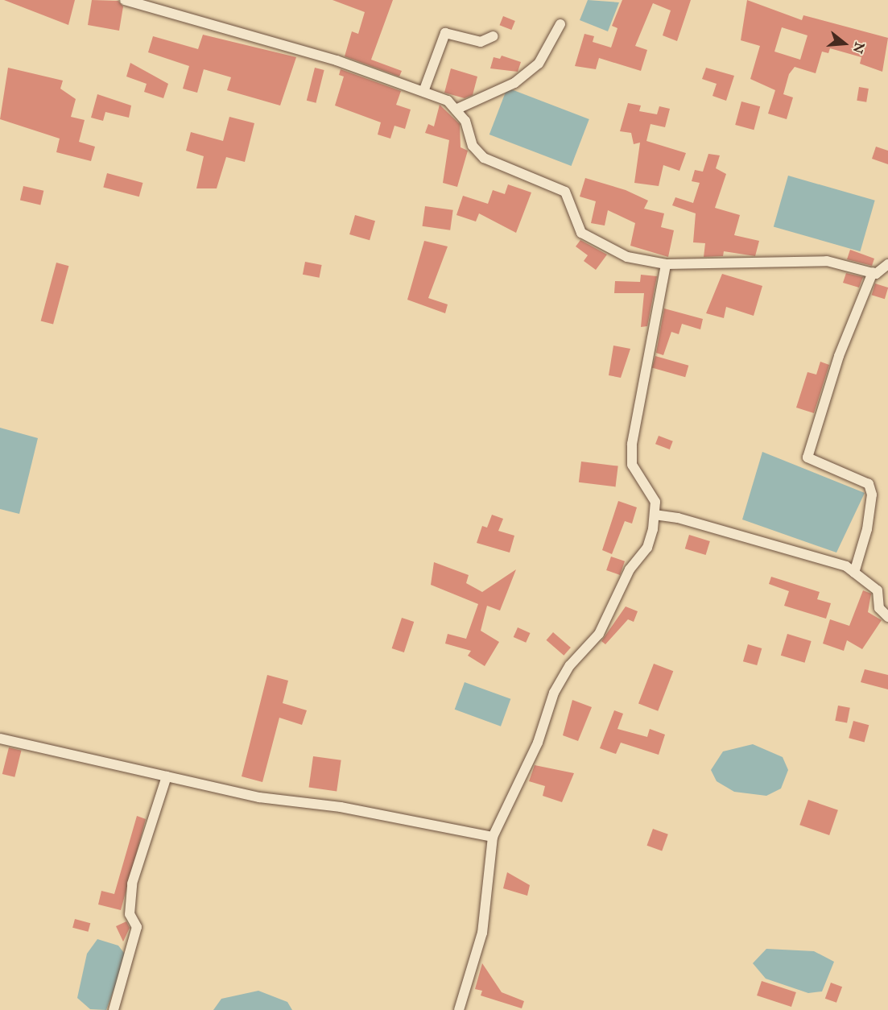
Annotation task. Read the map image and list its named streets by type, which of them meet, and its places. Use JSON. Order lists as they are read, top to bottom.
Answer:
{
  "north": "right"
}
